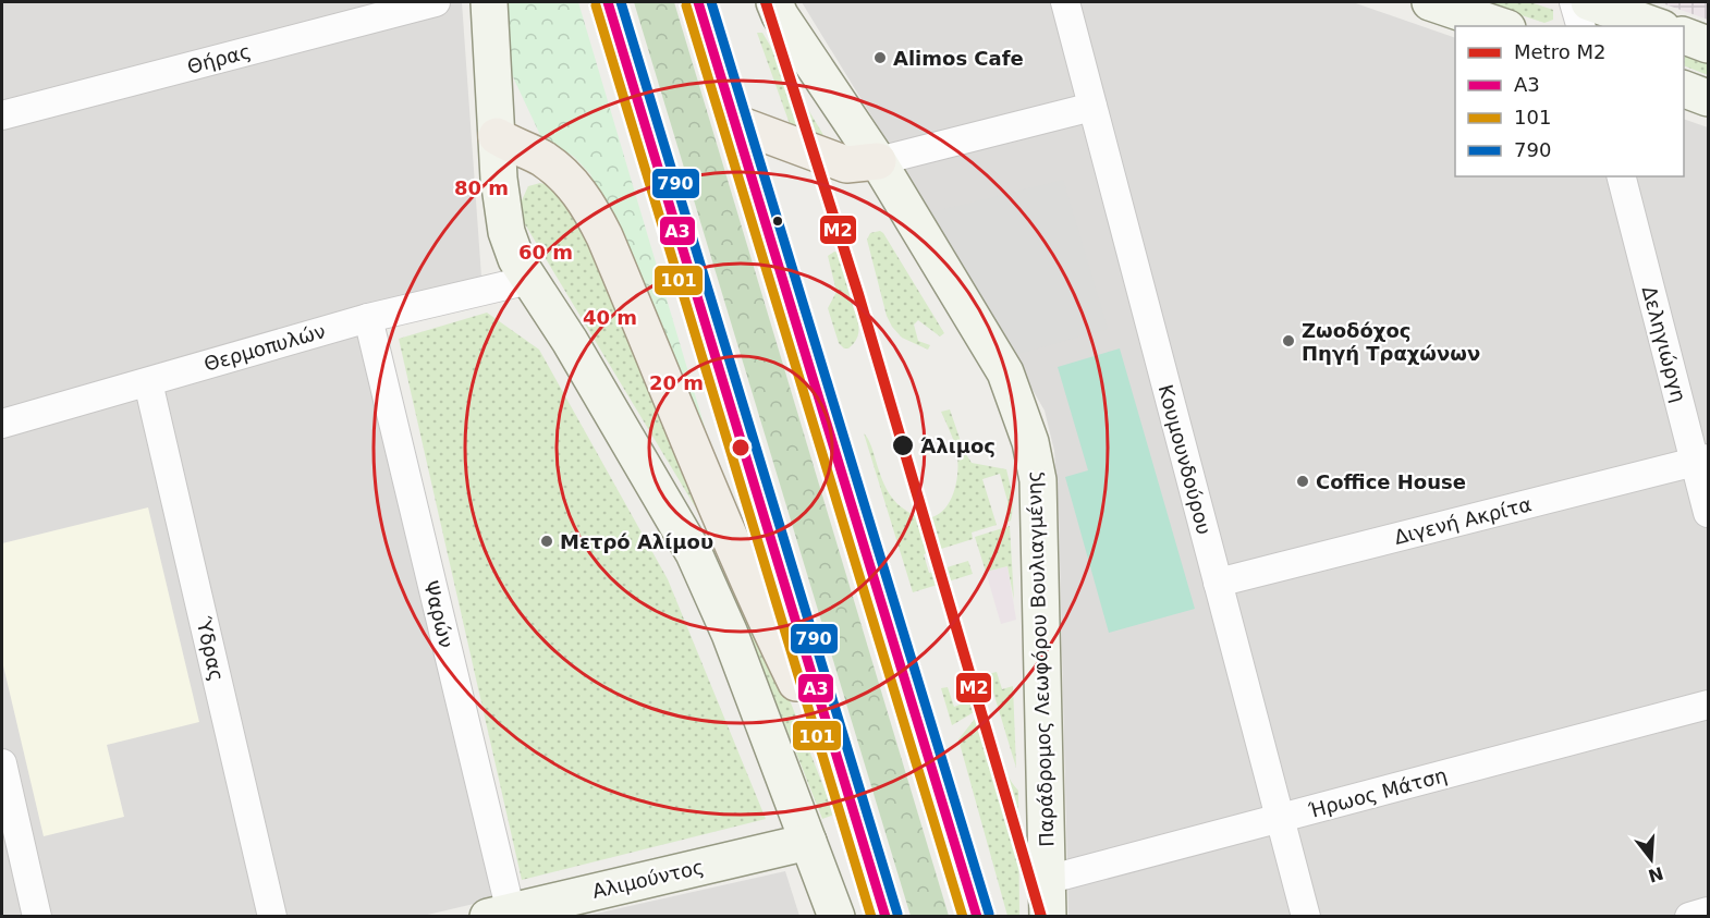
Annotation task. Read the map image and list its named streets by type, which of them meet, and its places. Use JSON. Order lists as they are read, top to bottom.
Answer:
{
  "streets": {
    "street": [
      "Θήρας",
      "Δεληγιώργη",
      "Θερμοπυλών",
      "Κουμουνδούρου",
      "Διγενή Ακρίτα",
      "Ψαρών",
      "Ύδρας",
      "Παράδρομος Λεωφόρου Βουλιαγμένης",
      "Ήρωος Μάτση",
      "Αλιμούντος"
    ]
  },
  "crossings": [
    ["Δεληγιώργη", "Διγενή Ακρίτα"],
    ["Θερμοπυλών", "Ψαρών"],
    ["Θερμοπυλών", "Ύδρας"],
    ["Κουμουνδούρου", "Διγενή Ακρίτα"],
    ["Κουμουνδούρου", "Ήρωος Μάτση"],
    ["Ψαρών", "Αλιμούντος"],
    ["Παράδρομος Λεωφόρου Βουλιαγμένης", "Ήρωος Μάτση"]
  ],
  "places": [
    "Alimos Cafe",
    "Ζωοδόχος Πηγή Τραχώνων",
    "Άλιμος",
    "Coffice House",
    "Μετρό Αλίμου"
  ],
  "lines": [
    "metro line Μ2",
    "transit line Α3",
    "transit line 790",
    "transit line 101"
  ],
  "legend": [
    "Metro Μ2",
    "Α3",
    "101",
    "790"
  ],
  "north": "bottom",
  "rings": [
    "80 m",
    "60 m",
    "40 m",
    "20 m"
  ]
}
